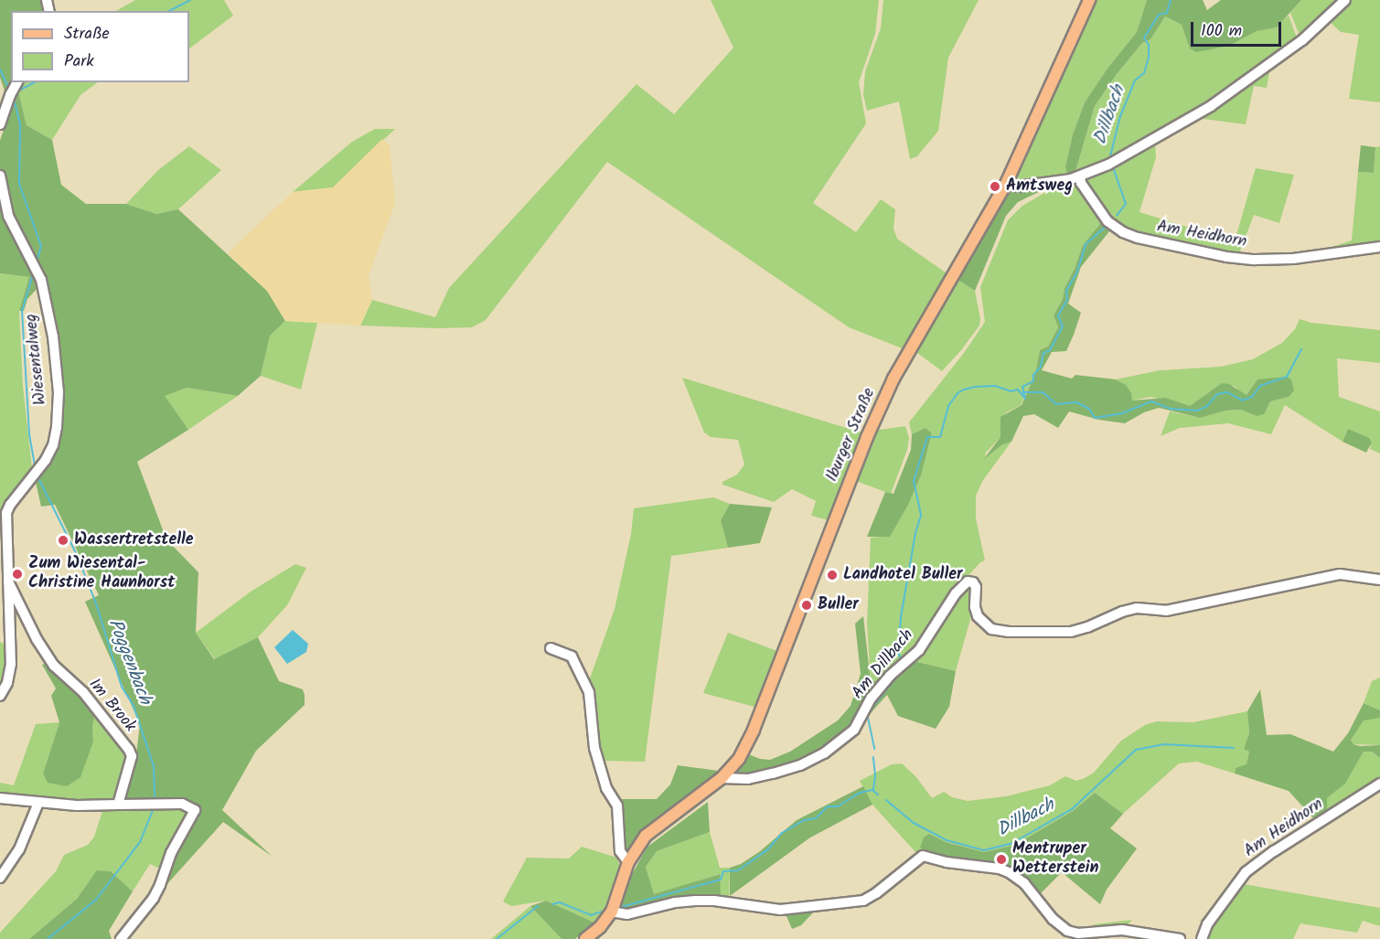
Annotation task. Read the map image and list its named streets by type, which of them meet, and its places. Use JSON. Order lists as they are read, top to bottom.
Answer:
{
  "streets": {
    "main road": ["Iburger Straße"],
    "street": [
      "Am Heidhorn",
      "Wiesentalweg",
      "Am Dillbach",
      "Im Brook"
    ]
  },
  "crossings": [
    ["Wiesentalweg", "Im Brook"],
    ["Iburger Straße", "Am Dillbach"]
  ],
  "water": ["Dillbach", "Poggenbach"],
  "places": [
    "Amtsweg",
    "Wassertretstelle",
    "Zum Wiesental- Christine Haunhorst",
    "Landhotel Buller",
    "Buller",
    "Mentruper Wetterstein"
  ],
  "legend": ["Straße", "Park"],
  "scale_bar": "100 m"
}
